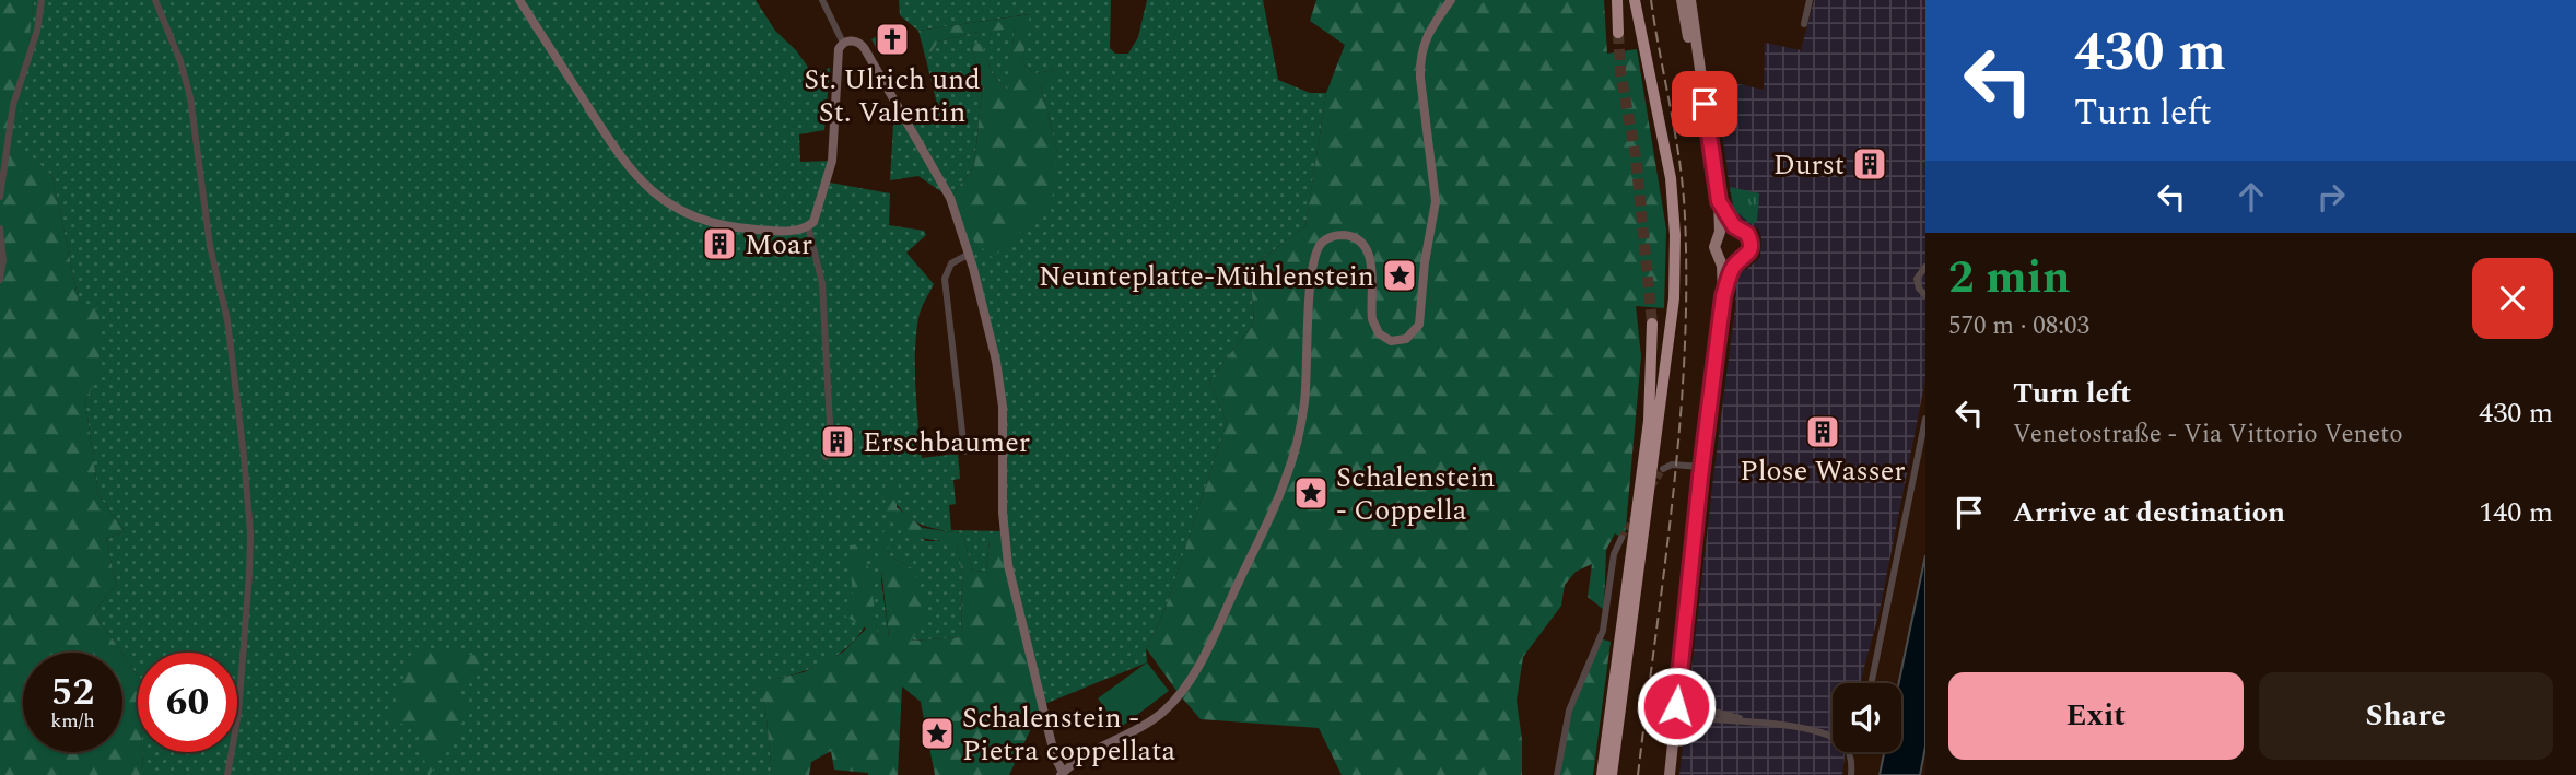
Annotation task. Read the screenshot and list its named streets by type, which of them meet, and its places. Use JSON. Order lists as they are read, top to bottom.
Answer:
{
  "places": {
    "church": ["St. Ulrich und St. Valentin"],
    "building": [
      "Durst",
      "Moar",
      "Plose Wasser",
      "Erschbaumer"
    ],
    "place": ["Neunteplatte-Mühlenstein", "Schalenstein - Coppella", "Schalenstein - Pietra coppellata"]
  },
  "page": {
    "turn": ["430 m", "Turn left"],
    "heading": ["2 min", "570 m · 08:03"],
    "list": [
      {
        "name": "Turn left",
        "note": "Venetostraße - Via Vittorio Veneto",
        "value": "430 m"
      },
      {
        "name": "Arrive at destination",
        "value": "140 m"
      }
    ],
    "speed": "52 km/h",
    "limit": "60",
    "buttons": ["Exit", "Share"]
  }
}
